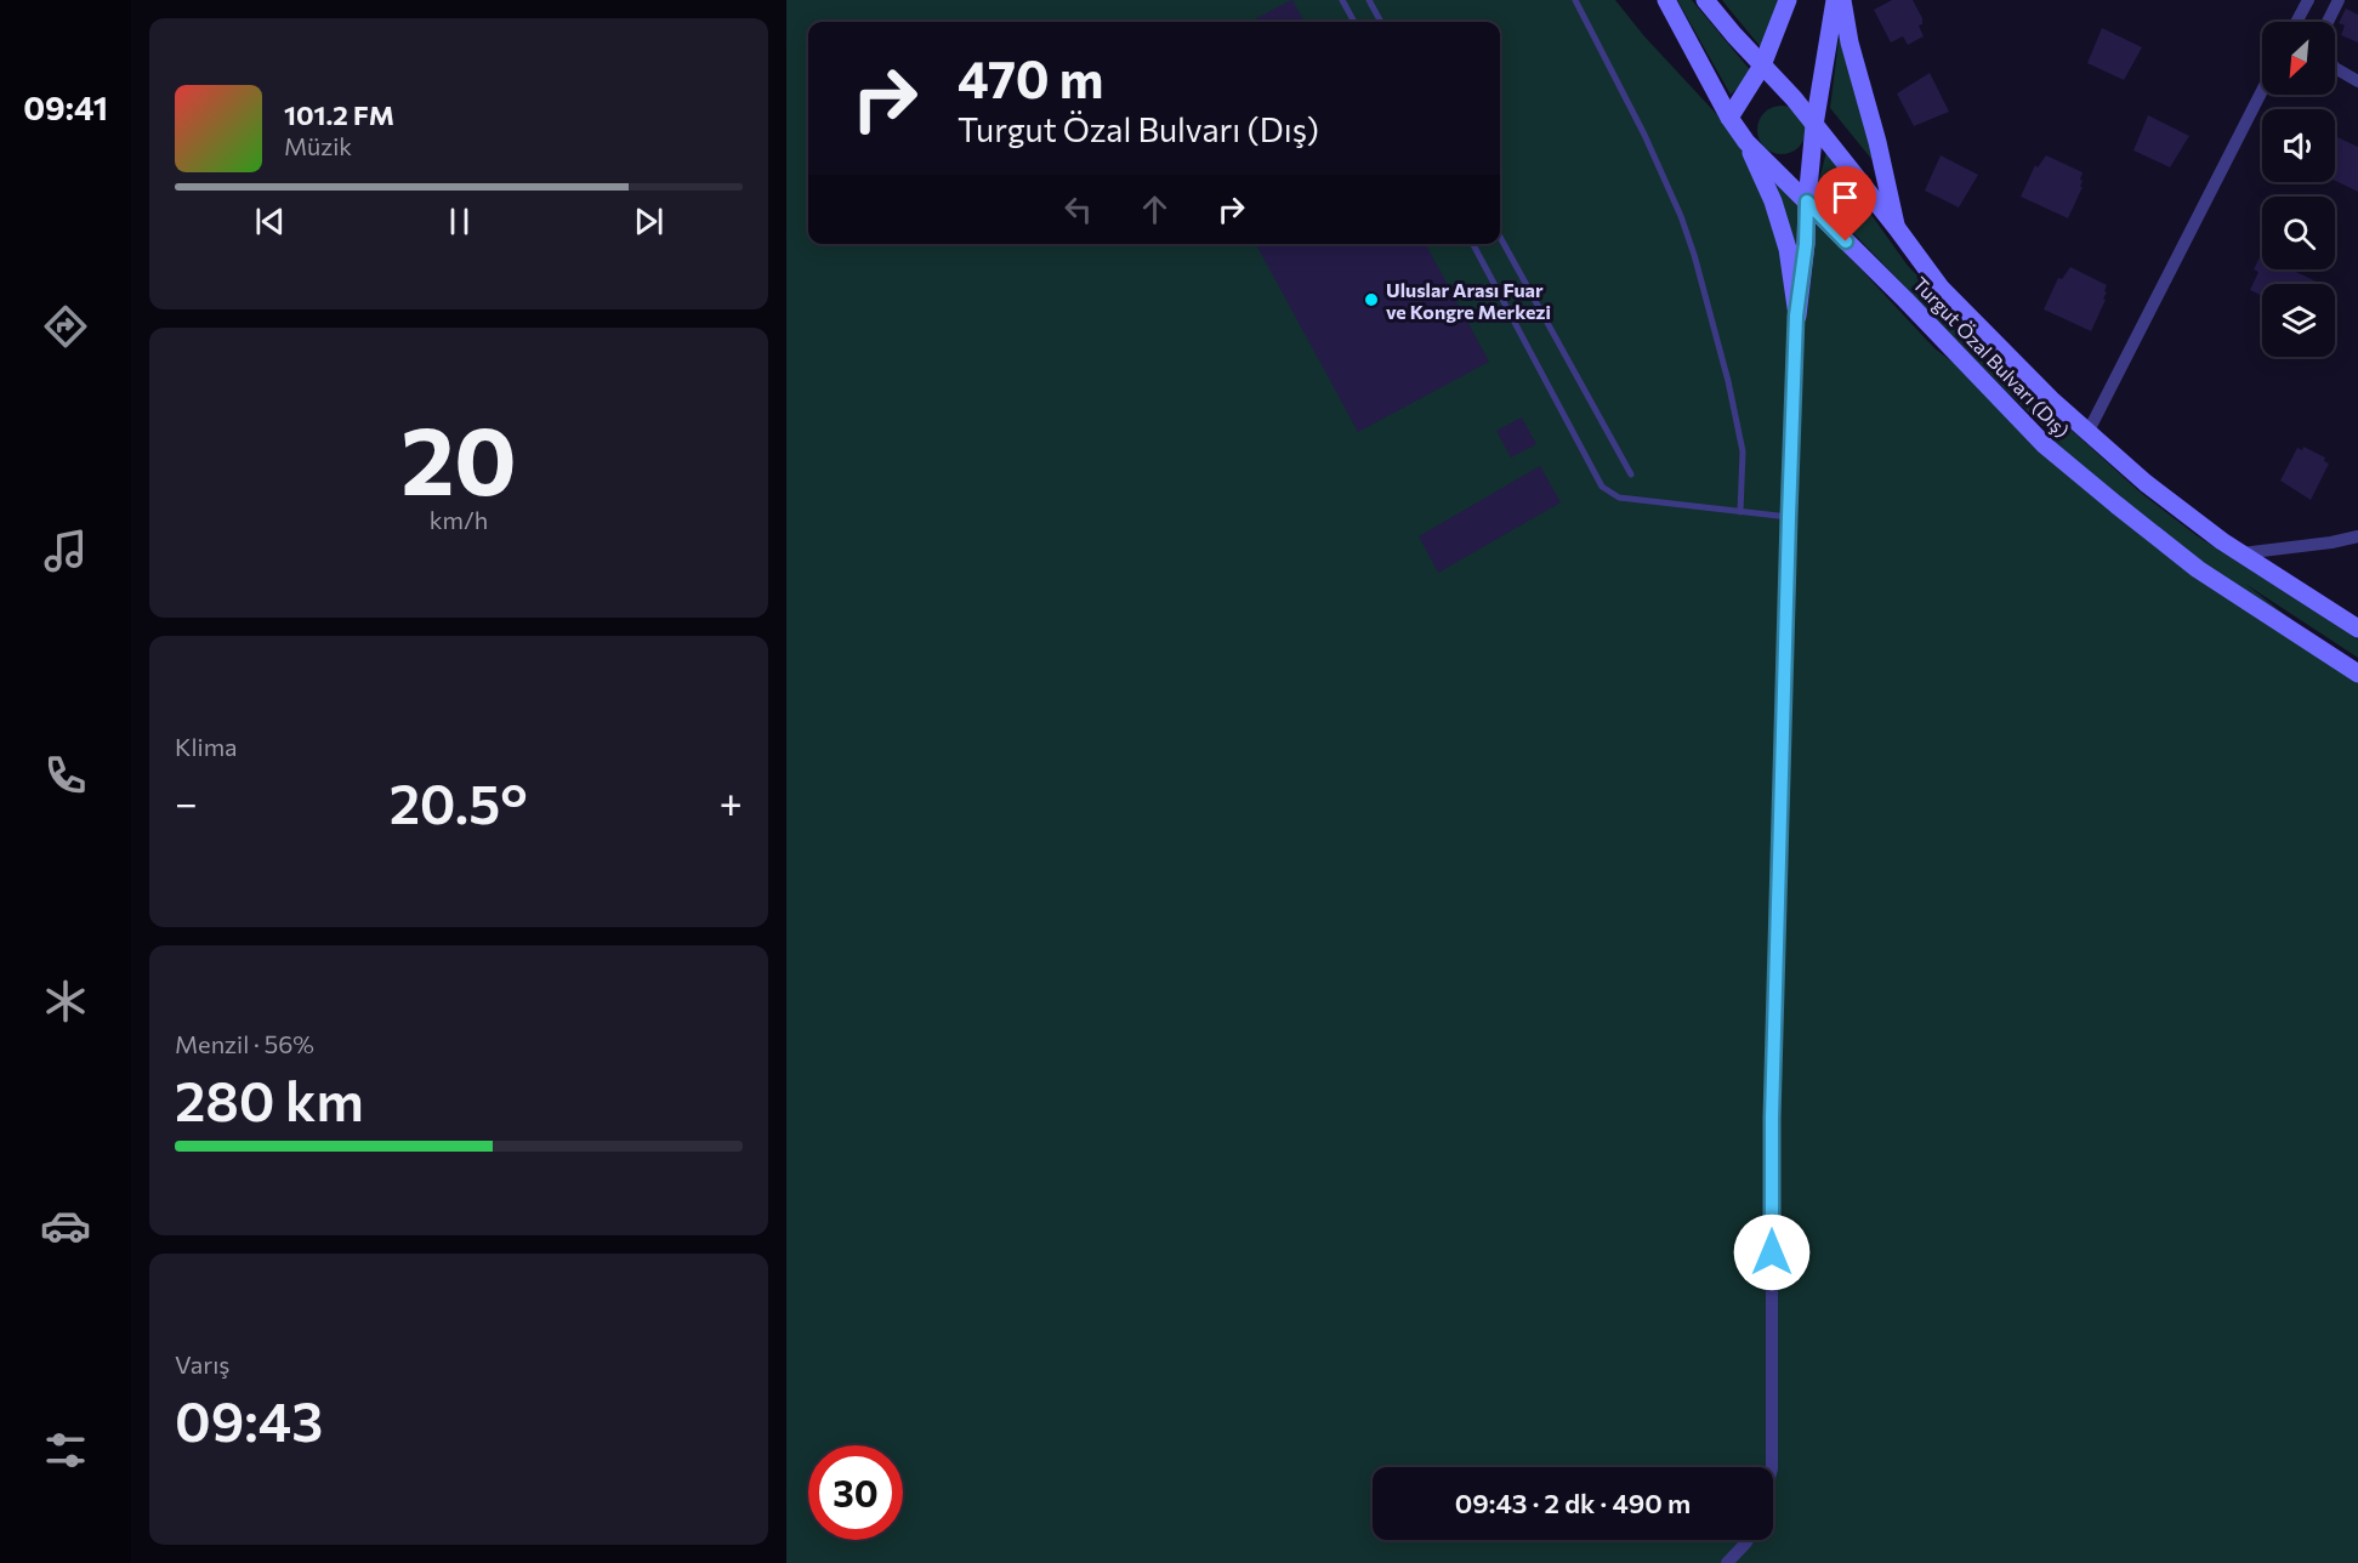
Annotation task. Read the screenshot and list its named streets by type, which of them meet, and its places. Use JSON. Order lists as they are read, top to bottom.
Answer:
{
  "streets": {
    "main road": ["Turgut Özal Bulvarı (Dış)"]
  },
  "places": ["Uluslar Arası Fuar ve Kongre Merkezi"],
  "north": "bottom left",
  "page": {
    "tabs": "09:41",
    "turn": ["470 m", "Turgut Özal Bulvarı (Dış)"],
    "song": ["101.2 FM", "Müzik"],
    "tile": [
      ["20", "km/h"],
      "Klima",
      ["Menzil · 56%", "280 km"],
      ["Varış", "09:43"]
    ],
    "heat": ["−", "20.5°", "+"],
    "limit": "30",
    "trip": "09:43 · 2 dk · 490 m"
  }
}
